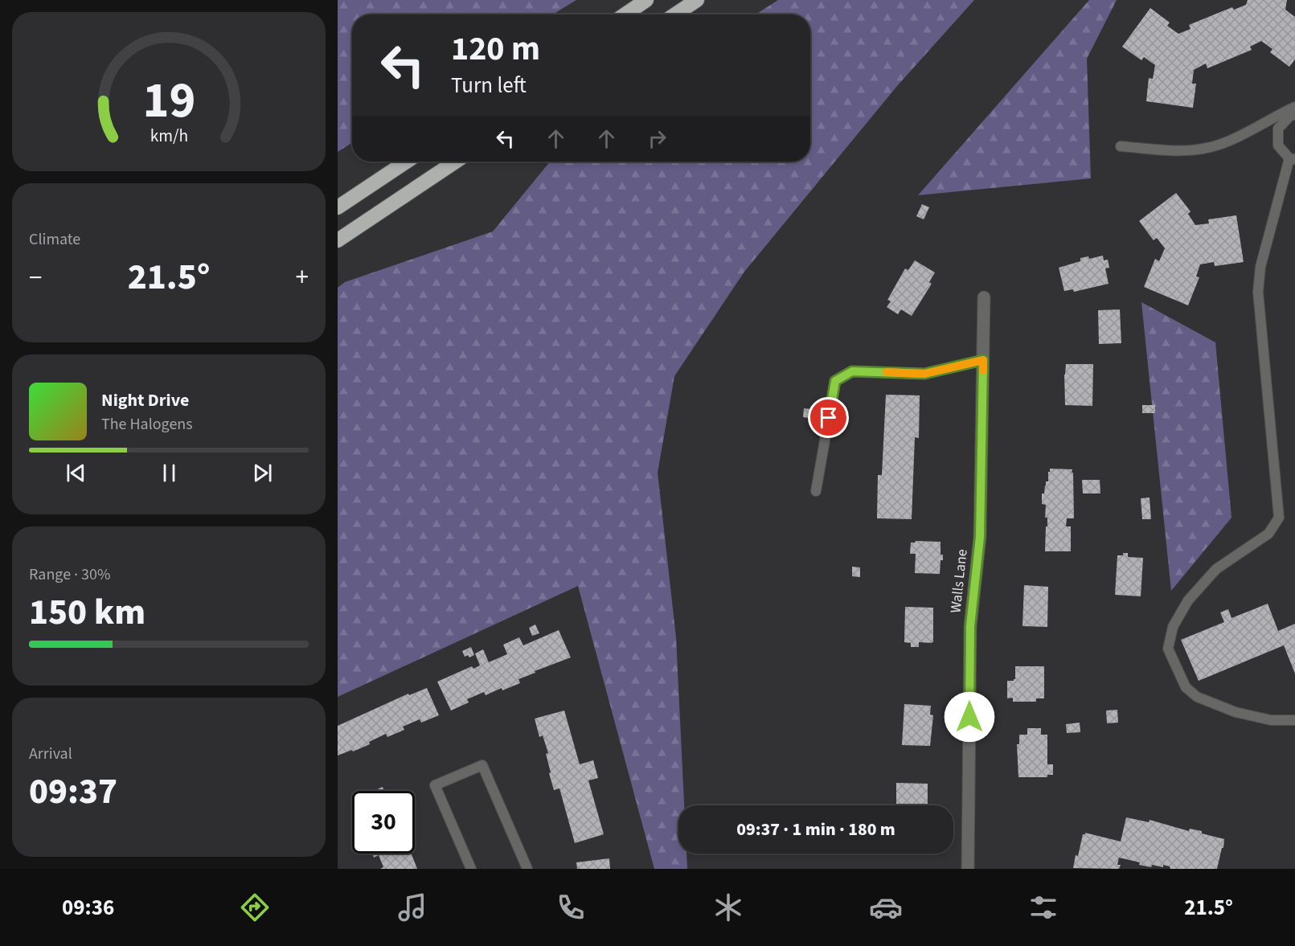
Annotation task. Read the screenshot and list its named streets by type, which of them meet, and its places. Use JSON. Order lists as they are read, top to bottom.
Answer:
{
  "streets": {
    "street": ["Walls Lane"]
  },
  "page": {
    "turn": ["120 m", "Turn left"],
    "tile": [
      "Climate",
      ["Range · 30%", "150 km"],
      ["Arrival", "09:37"]
    ],
    "heat": ["−", "21.5°", "+"],
    "song": ["Night Drive", "The Halogens"],
    "limit": "30",
    "trip": "09:37 · 1 min · 180 m",
    "tabs": ["09:36", "21.5°"],
    "gauge": ["19", "km/h"]
  }
}
